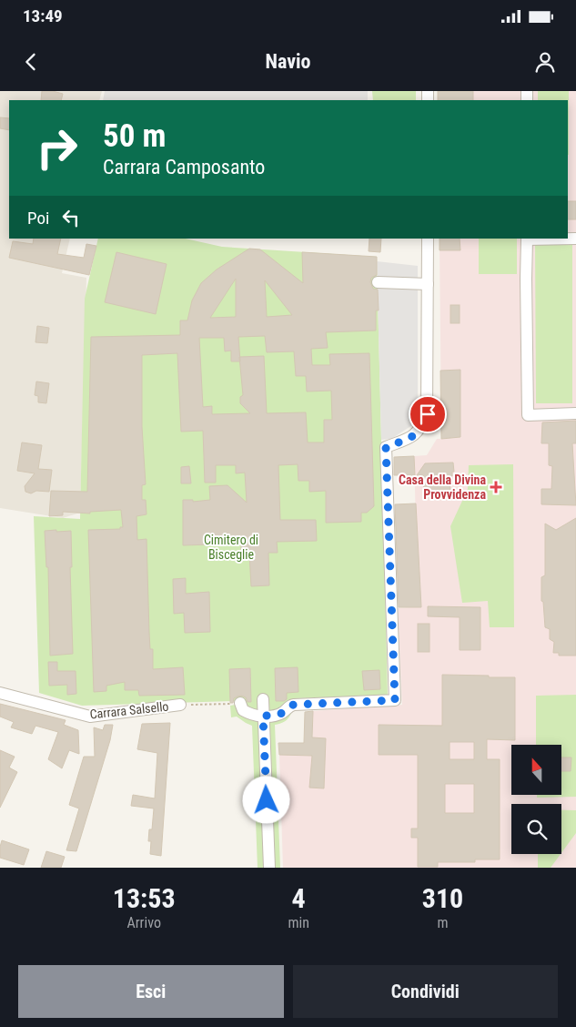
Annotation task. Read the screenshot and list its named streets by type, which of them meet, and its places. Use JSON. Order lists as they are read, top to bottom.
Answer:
{
  "streets": {
    "lane": ["Carrara Salsello"]
  },
  "parks": ["Cimitero di Bisceglie"],
  "places": {
    "health": ["Casa della Divina Provvidenza"]
  },
  "north": "top",
  "page": {
    "status": "13:49",
    "header": "Navio",
    "turn": ["50 m", "Carrara Camposanto"],
    "then": "Poi",
    "eta": [
      "13:53",
      "Arrivo",
      "4",
      "min",
      "310",
      "m"
    ],
    "buttons": ["Esci", "Condividi"]
  }
}
